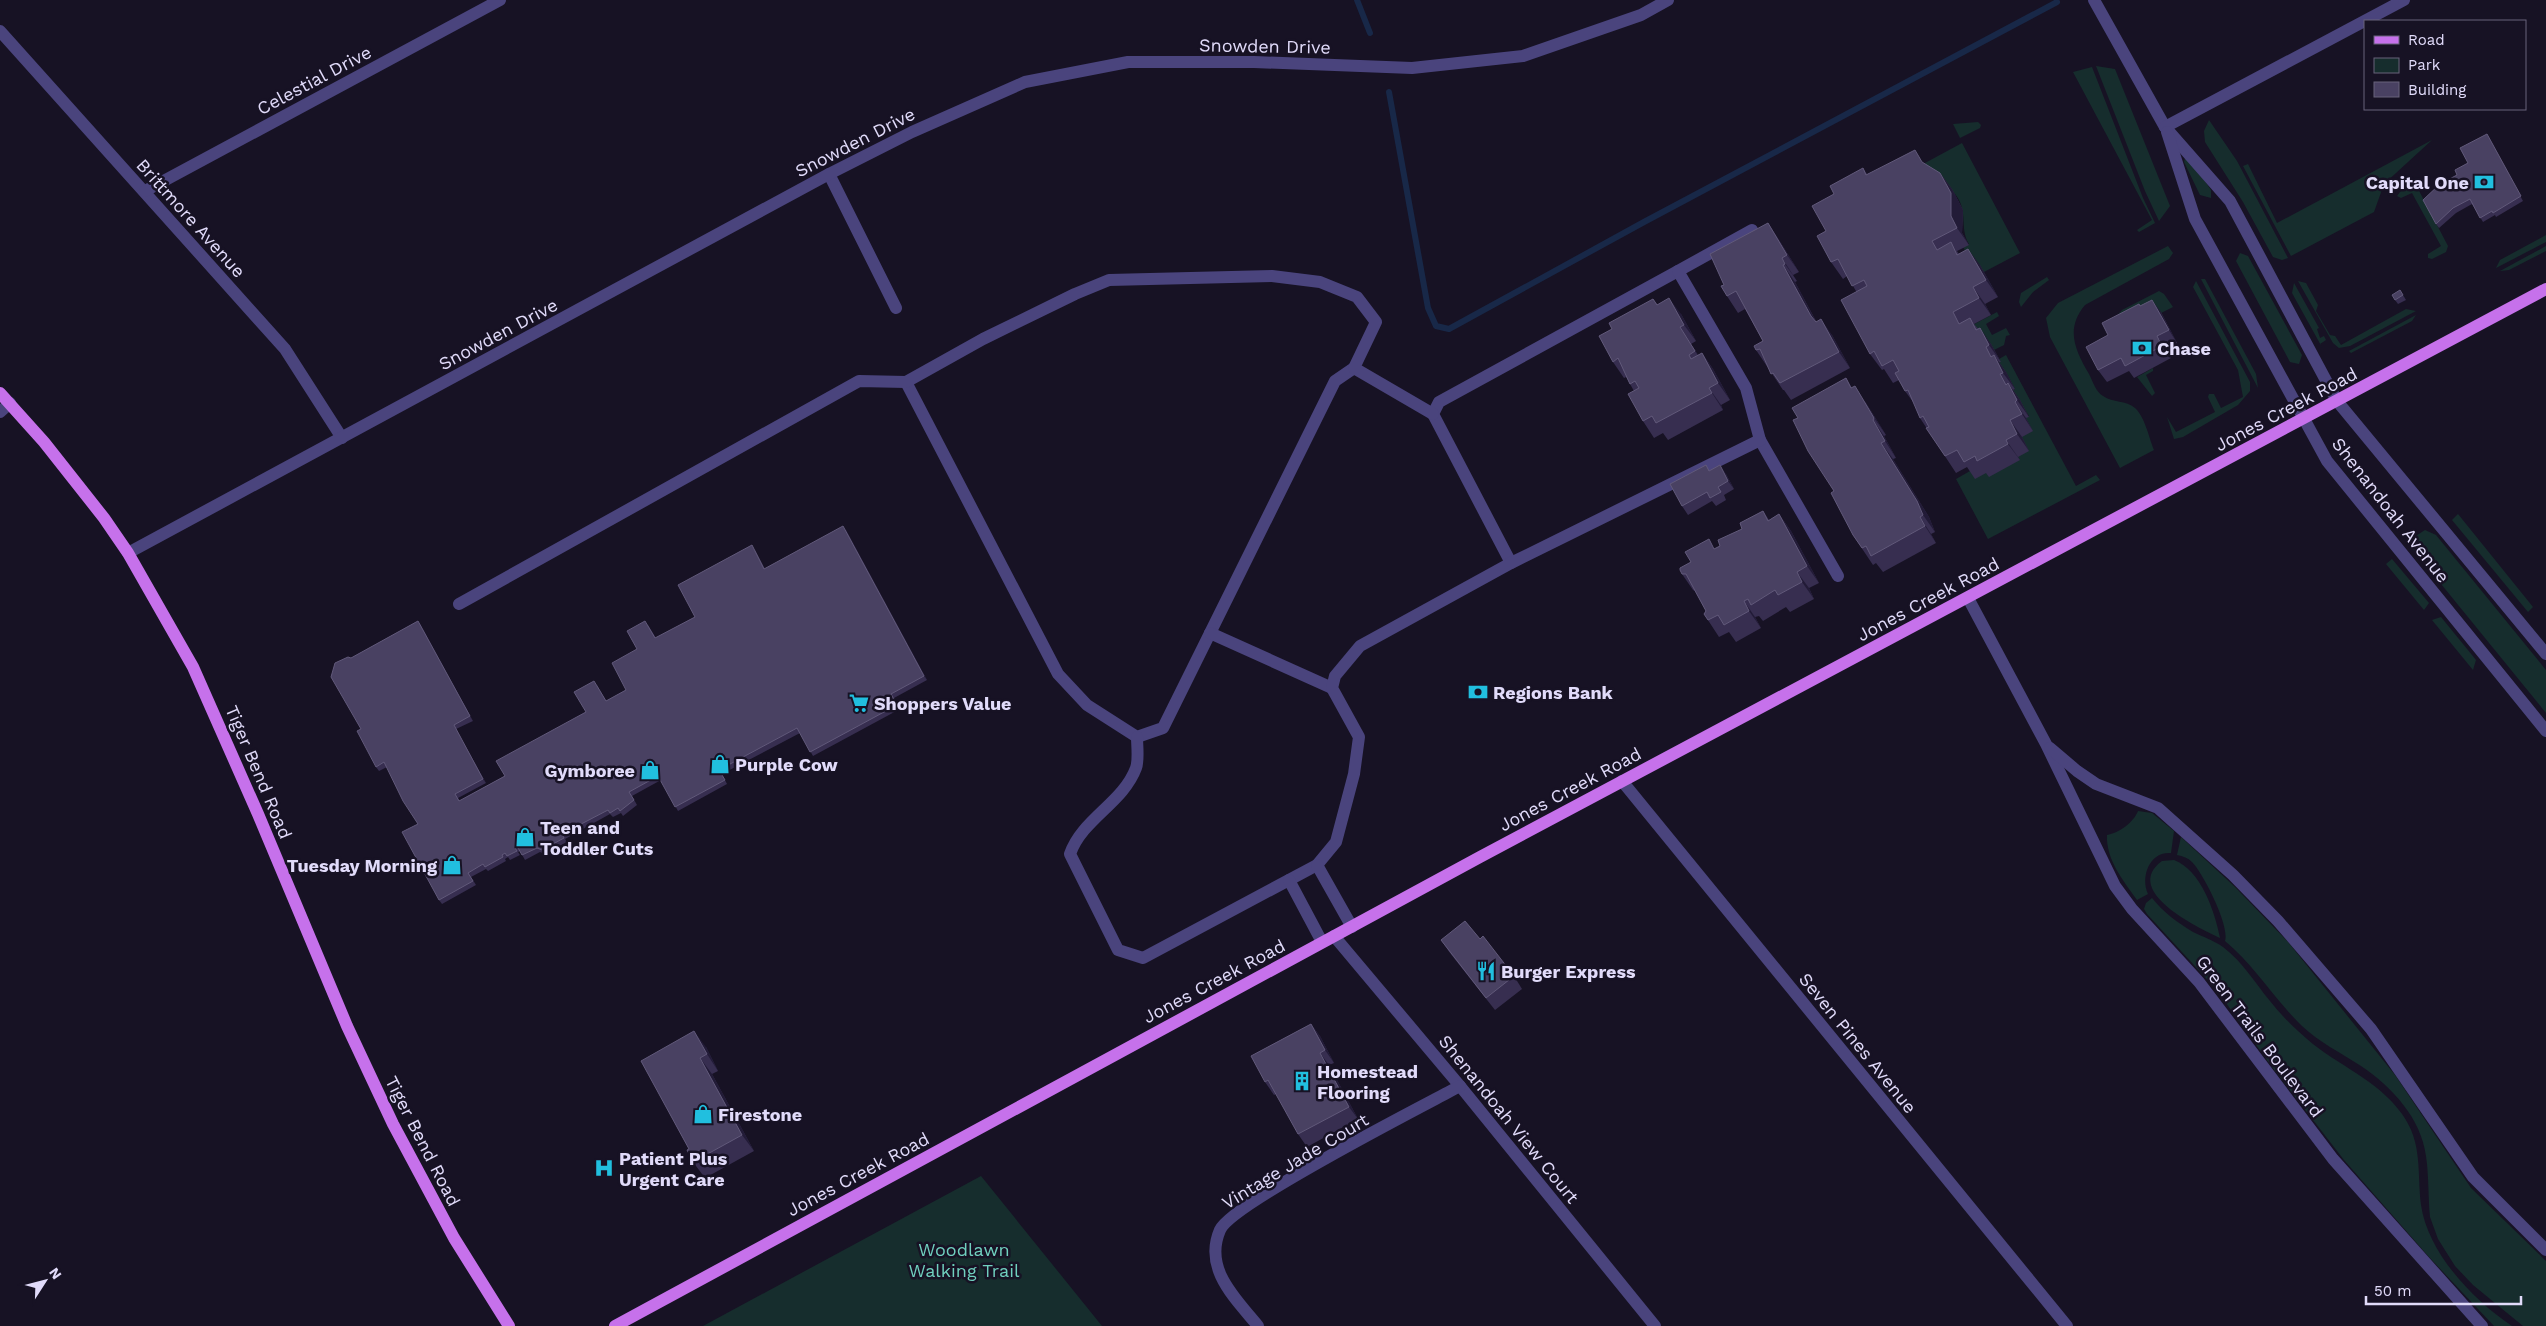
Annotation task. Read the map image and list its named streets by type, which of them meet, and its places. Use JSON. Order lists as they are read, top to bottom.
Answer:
{
  "streets": {
    "main road": ["Jones Creek Road", "Tiger Bend Road"],
    "street": [
      "Snowden Drive",
      "Celestial Drive",
      "Brittmore Avenue",
      "Shenandoah Avenue",
      "Green Trails Boulevard",
      "Seven Pines Avenue",
      "Shenandoah View Court",
      "Vintage Jade Court"
    ]
  },
  "crossings": [
    ["Snowden Drive", "Brittmore Avenue"],
    ["Snowden Drive", "Tiger Bend Road"],
    ["Celestial Drive", "Brittmore Avenue"],
    ["Jones Creek Road", "Shenandoah Avenue"],
    ["Jones Creek Road", "Green Trails Boulevard"],
    ["Jones Creek Road", "Seven Pines Avenue"],
    ["Jones Creek Road", "Shenandoah View Court"],
    ["Shenandoah View Court", "Vintage Jade Court"]
  ],
  "parks": ["Woodlawn Walking Trail"],
  "places": {
    "bank": ["Capital One", "Chase", "Regions Bank"],
    "supermarket": ["Shoppers Value"],
    "shop": [
      "Purple Cow",
      "Gymboree",
      "Teen and Toddler Cuts",
      "Tuesday Morning",
      "Firestone"
    ],
    "restaurant": ["Burger Express"],
    "building": ["Homestead Flooring"],
    "hospital": ["Patient Plus Urgent Care"]
  },
  "legend": ["Road", "Park", "Building"],
  "scale_bar": "50 m",
  "north": "top right"
}
